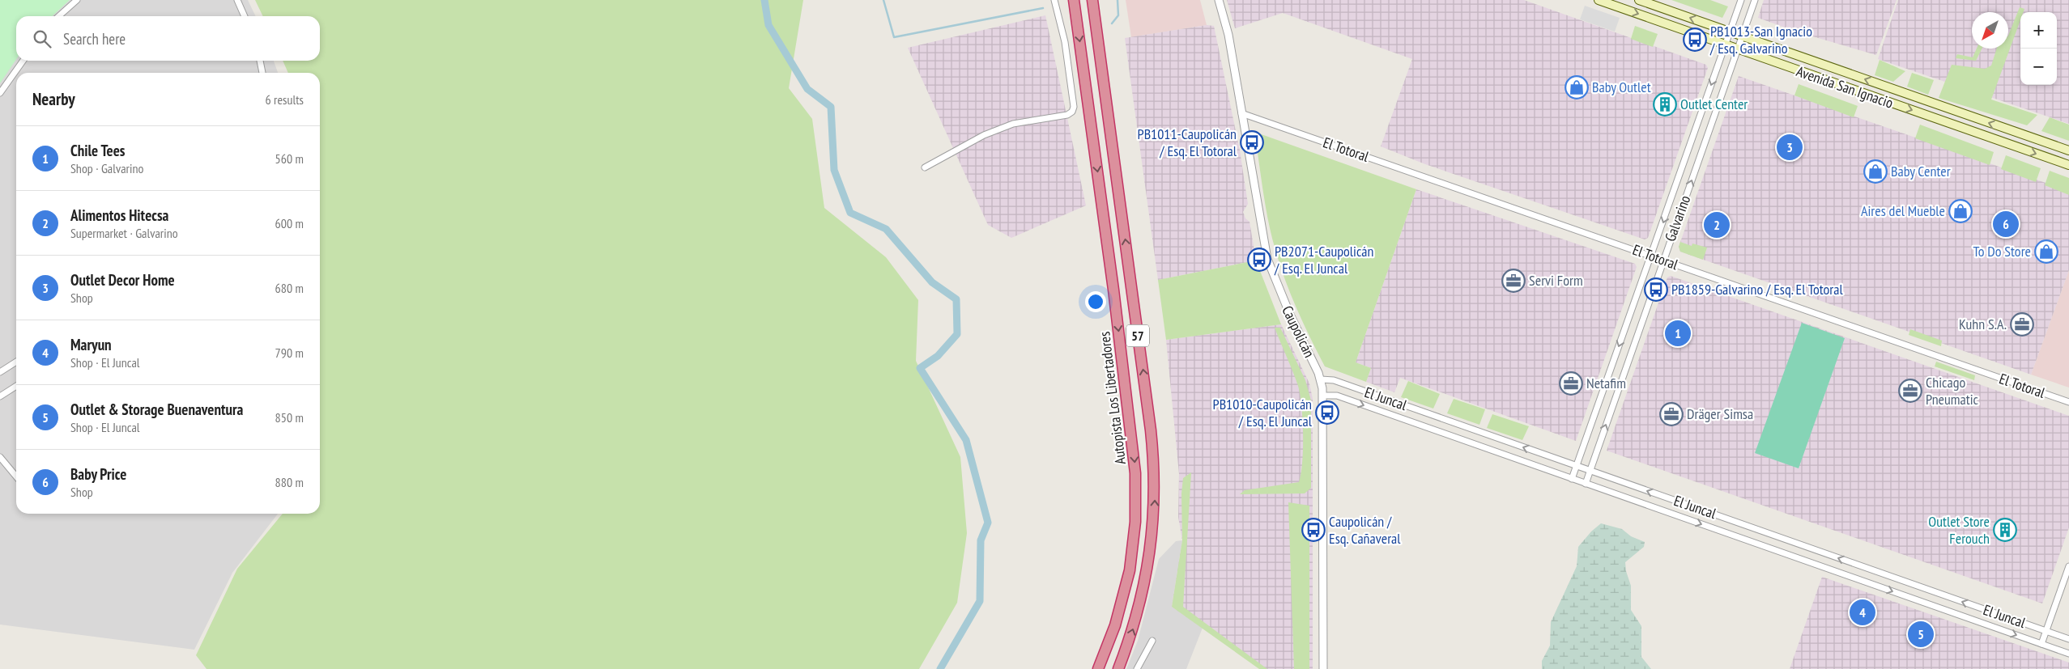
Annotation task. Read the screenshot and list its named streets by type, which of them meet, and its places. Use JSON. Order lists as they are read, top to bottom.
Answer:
{
  "streets": {
    "highway": ["57", "Autopista Los Libertadores"],
    "main road": ["Avenida San Ignacio"],
    "street": [
      "El Totoral",
      "Galvarino",
      "Caupolicán",
      "El Juncal"
    ]
  },
  "crossings": [
    ["Avenida San Ignacio", "Galvarino"],
    ["El Totoral", "Galvarino"],
    ["El Totoral", "Caupolicán"],
    ["Galvarino", "El Juncal"],
    ["Caupolicán", "El Juncal"]
  ],
  "places": {
    "bus stop": [
      "PB1013-San Ignacio / Esq. Galvarino",
      "PB1011-Caupolicán / Esq. El Totoral",
      "PB2071-Caupolicán / Esq. El Juncal",
      "PB1859-Galvarino / Esq. El Totoral",
      "PB1010-Caupolicán / Esq. El Juncal",
      "Caupolicán / Esq. Cañaveral"
    ],
    "shop": [
      "Baby Outlet",
      "Baby Center",
      "Aires del Mueble",
      "To Do Store"
    ],
    "building": ["Outlet Center", "Outlet Store Ferouch"],
    "office": [
      "Servi Form",
      "Kuhn S.A.",
      "Netafim",
      "Chicago Pneumatic",
      "Dräger Simsa"
    ]
  },
  "north": "bottom left",
  "page": {
    "map_buttons": ["+", "−"],
    "search": "Search here",
    "heading": ["Nearby", "6 results"],
    "list": [
      {
        "mark": "1",
        "name": "Chile Tees",
        "note": "Shop · Galvarino",
        "value": "560 m"
      },
      {
        "mark": "2",
        "name": "Alimentos Hitecsa",
        "note": "Supermarket · Galvarino",
        "value": "600 m"
      },
      {
        "mark": "3",
        "name": "Outlet Decor Home",
        "note": "Shop",
        "value": "680 m"
      },
      {
        "mark": "4",
        "name": "Maryun",
        "note": "Shop · El Juncal",
        "value": "790 m"
      },
      {
        "mark": "5",
        "name": "Outlet & Storage Buenaventura",
        "note": "Shop · El Juncal",
        "value": "850 m"
      },
      {
        "mark": "6",
        "name": "Baby Price",
        "note": "Shop",
        "value": "880 m"
      }
    ],
    "pins": [
      "3",
      "6",
      "2",
      "1",
      "4",
      "5"
    ]
  }
}
